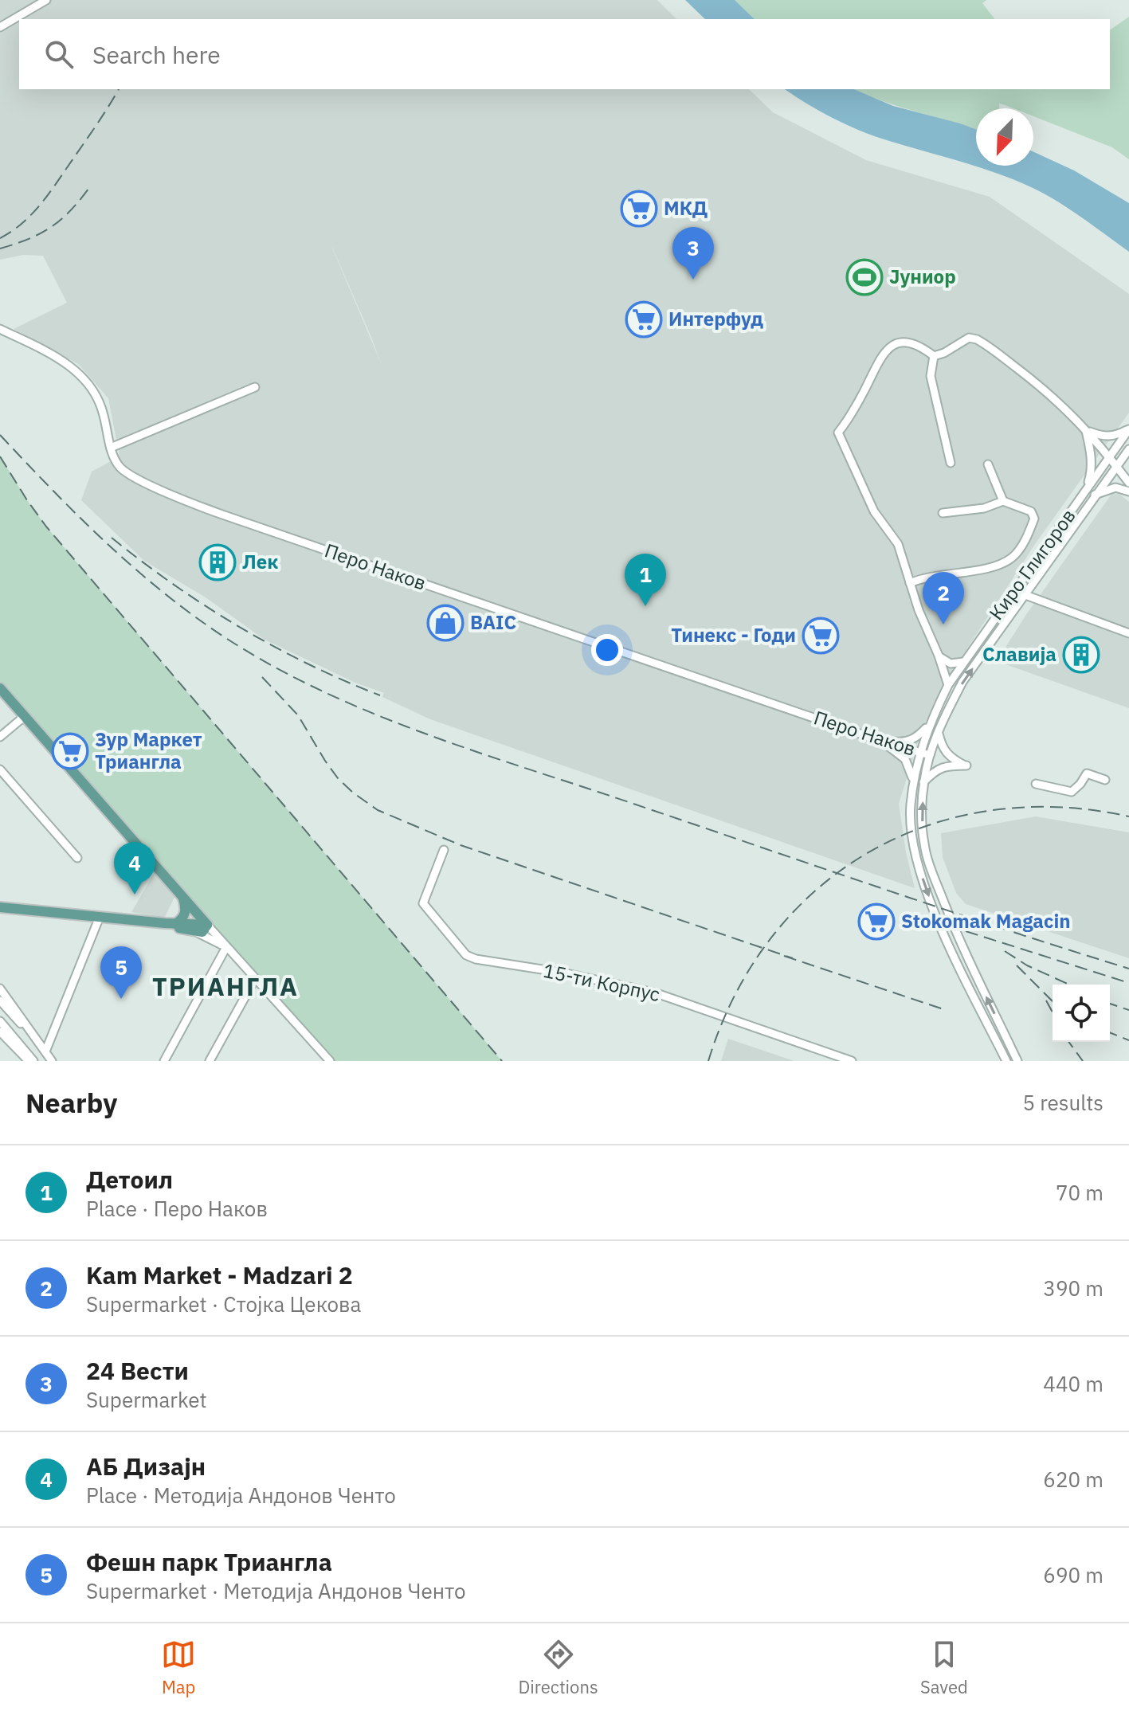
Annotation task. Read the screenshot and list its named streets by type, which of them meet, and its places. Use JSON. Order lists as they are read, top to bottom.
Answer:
{
  "streets": {
    "street": ["Киро Глигоров", "Перо Наков", "15-ти Корпус"]
  },
  "crossings": [
    ["Киро Глигоров", "Перо Наков"]
  ],
  "districts": ["ТРИАНГЛА"],
  "places": {
    "supermarket": [
      "МКД",
      "Интерфуд",
      "Тинекс - Годи",
      "Зур Маркет Триангла",
      "Stokomak Magacin"
    ],
    "sports": ["Јуниор"],
    "building": ["Лек", "Славија"],
    "shop": ["BAIC"]
  },
  "north": "bottom left",
  "page": {
    "search": "Search here",
    "pins": [
      "3",
      "1",
      "2",
      "4",
      "5"
    ],
    "heading": ["Nearby", "5 results"],
    "list": [
      {
        "mark": "1",
        "name": "Детоил",
        "note": "Place · Перо Наков",
        "value": "70 m"
      },
      {
        "mark": "2",
        "name": "Kam Market - Madzari 2",
        "note": "Supermarket · Стојка Цекова",
        "value": "390 m"
      },
      {
        "mark": "3",
        "name": "24 Вести",
        "note": "Supermarket",
        "value": "440 m"
      },
      {
        "mark": "4",
        "name": "АБ Дизајн",
        "note": "Place · Методија Андонов Ченто",
        "value": "620 m"
      },
      {
        "mark": "5",
        "name": "Фешн парк Триангла",
        "note": "Supermarket · Методија Андонов Ченто",
        "value": "690 m"
      }
    ],
    "nav": ["Map", "Directions", "Saved"]
  }
}
